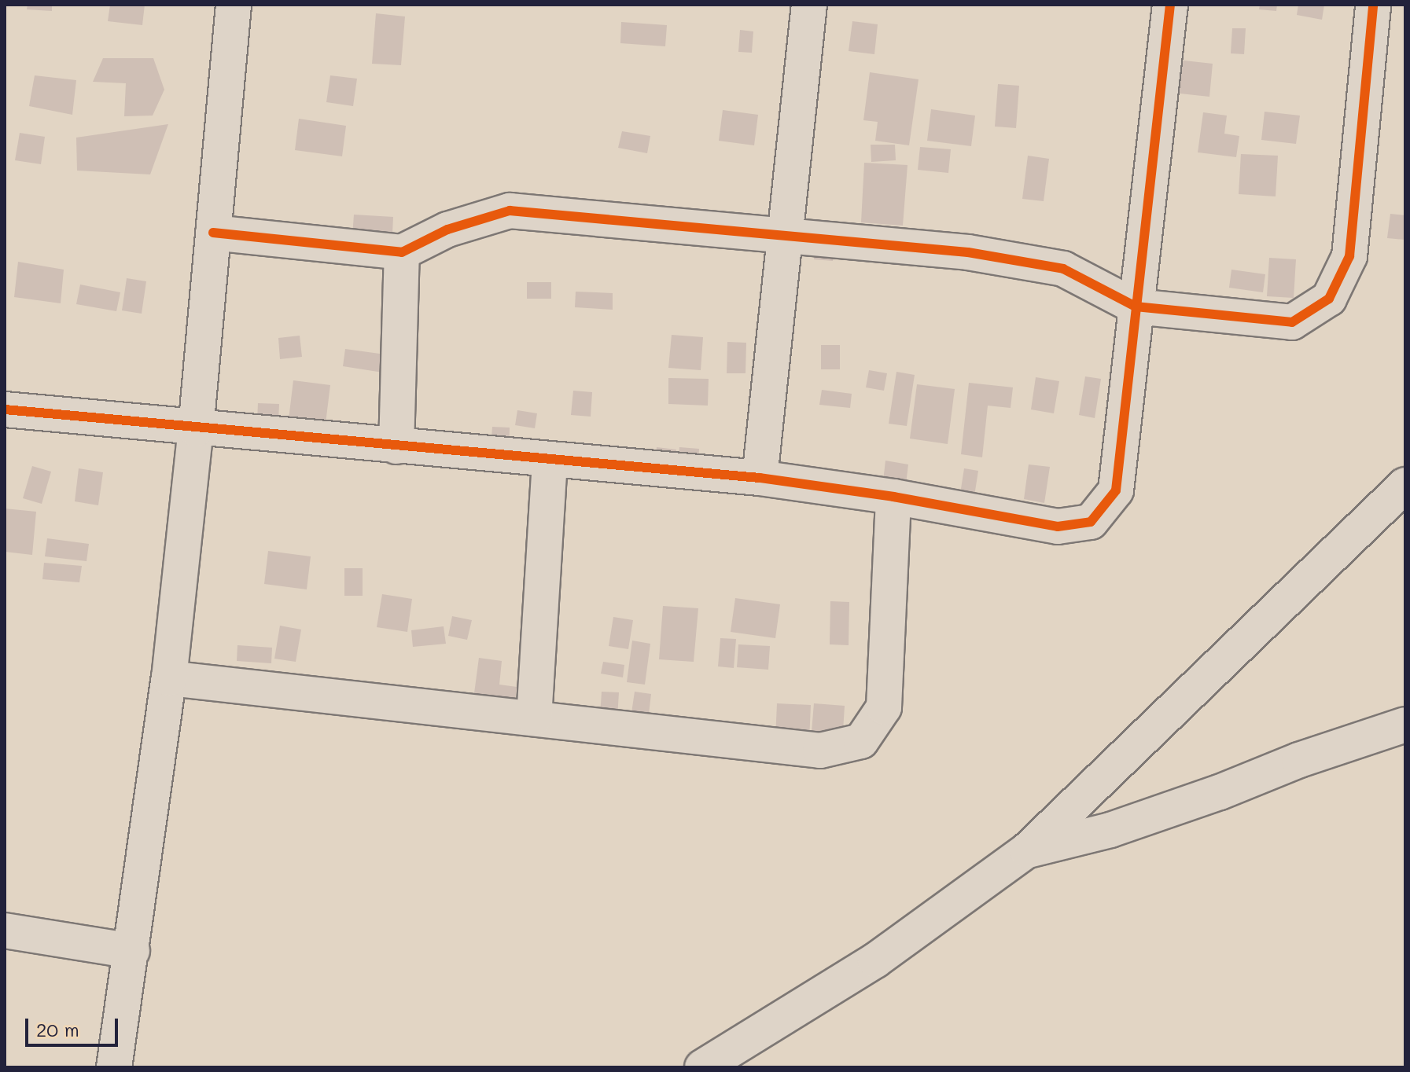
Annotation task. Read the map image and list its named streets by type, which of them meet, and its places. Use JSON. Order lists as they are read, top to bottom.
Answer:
{
  "scale_bar": "20 m"
}
